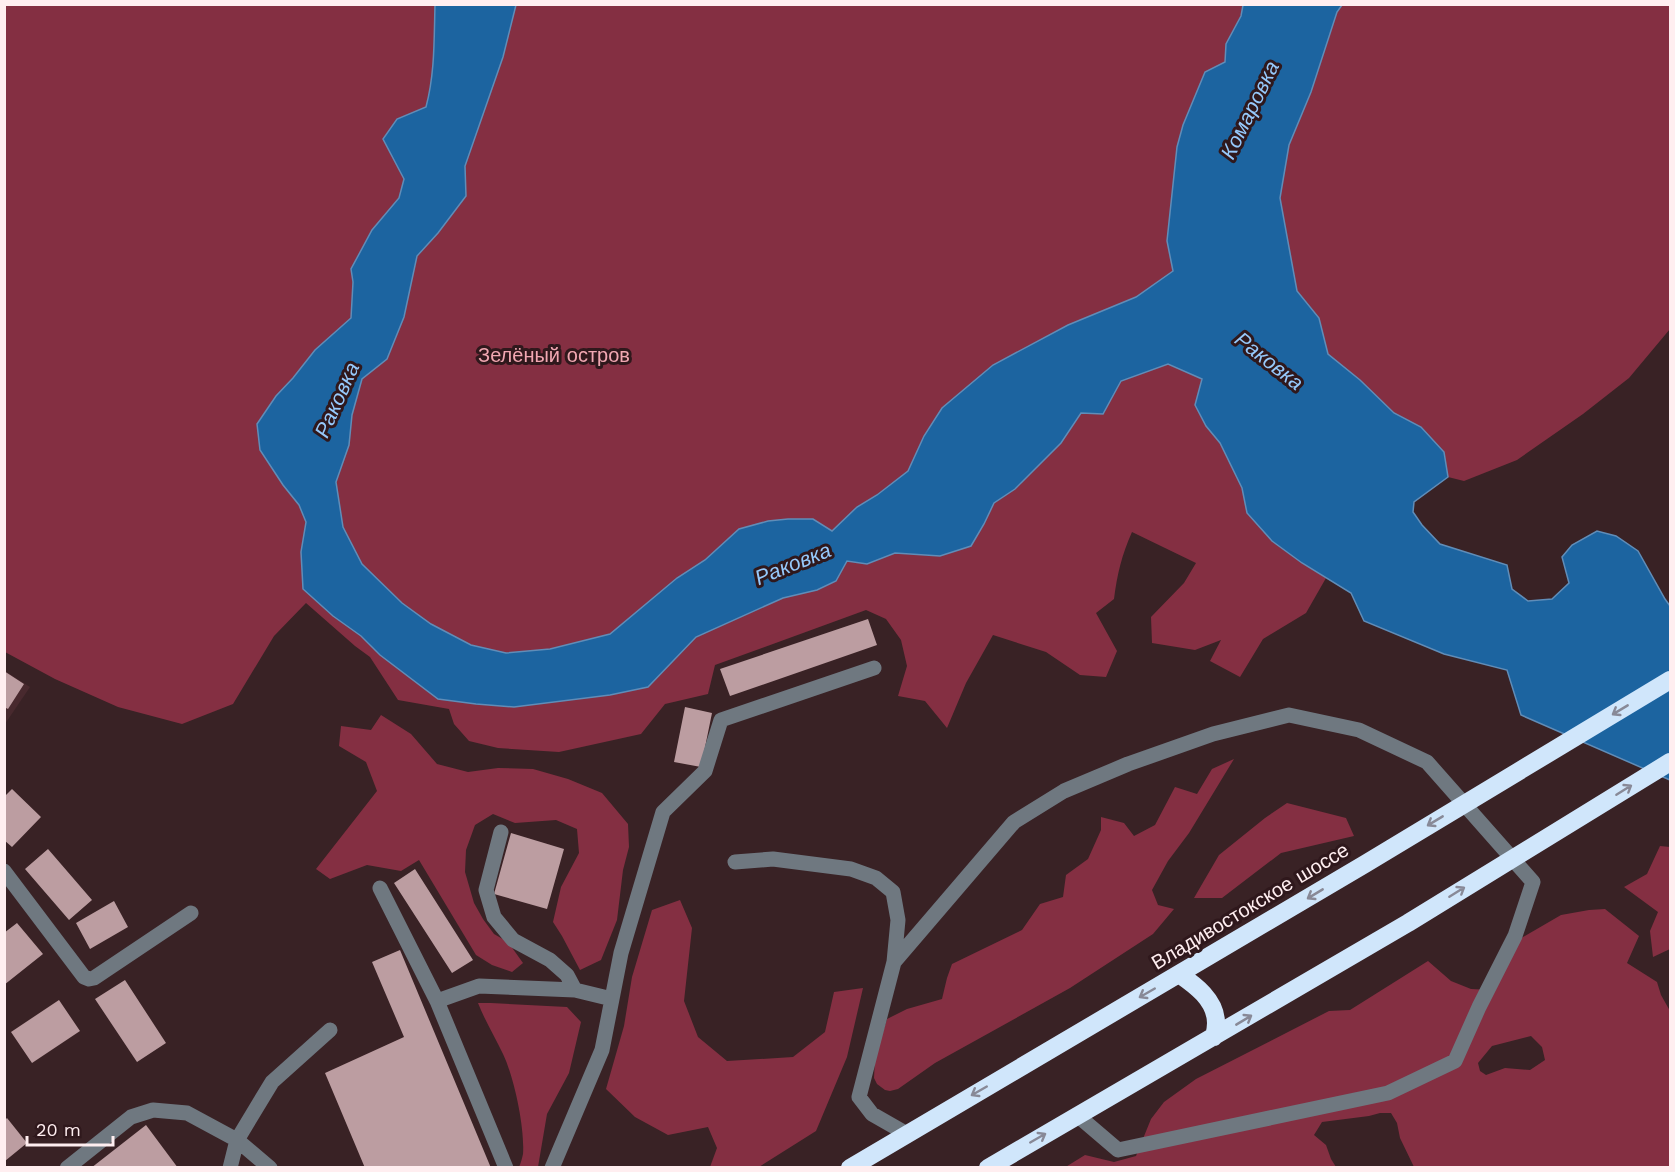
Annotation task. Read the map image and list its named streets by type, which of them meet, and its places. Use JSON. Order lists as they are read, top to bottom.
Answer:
{
  "streets": {
    "highway": ["Владивостокское шоссе"]
  },
  "water": ["Комаровка", "Раковка"],
  "parks": ["Зелёный остров"],
  "scale_bar": "20 m"
}
